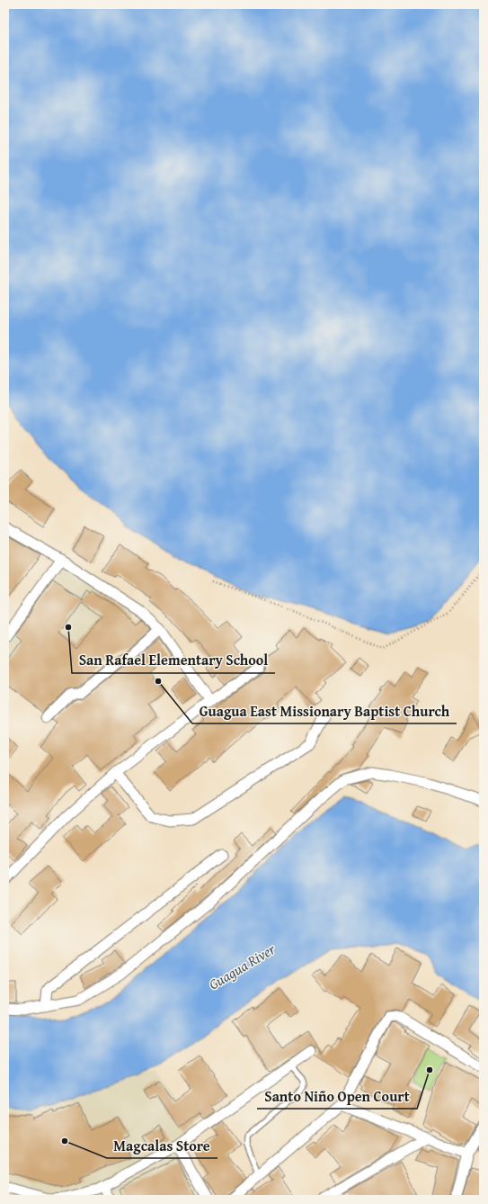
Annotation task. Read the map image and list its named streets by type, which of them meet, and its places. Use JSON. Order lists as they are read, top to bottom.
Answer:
{
  "water": ["Guagua River"],
  "places": [
    "San Rafael Elementary School",
    "Guagua East Missionary Baptist Church",
    "Santo Niño Open Court",
    "Magcalas Store"
  ]
}
